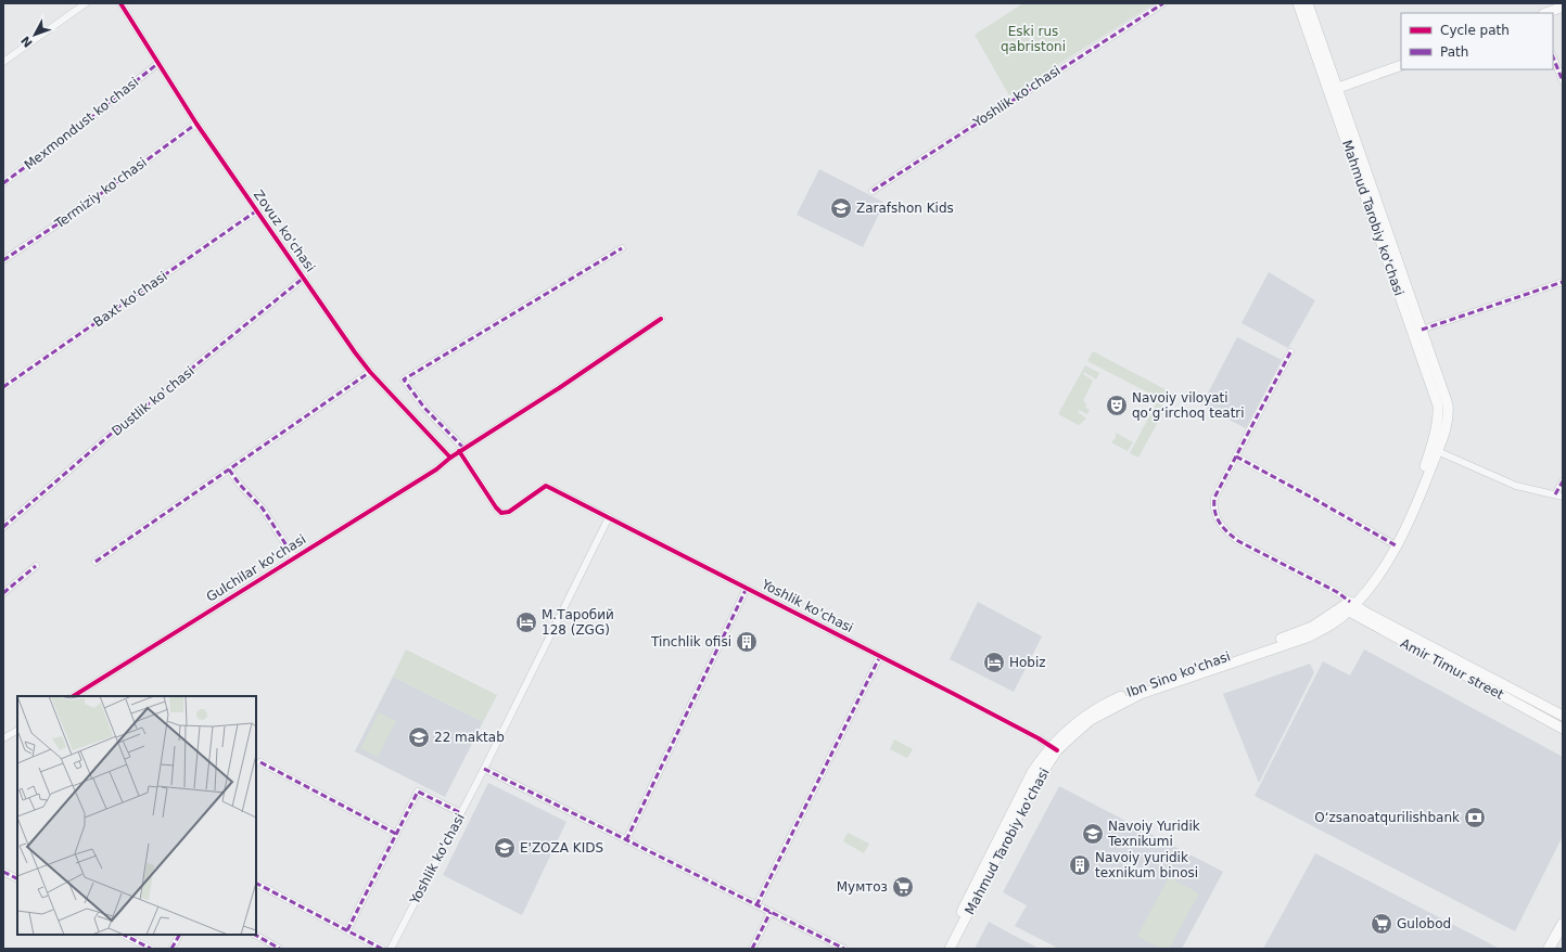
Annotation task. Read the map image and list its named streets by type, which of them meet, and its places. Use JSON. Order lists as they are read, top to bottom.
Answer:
{
  "streets": {
    "main road": ["Mahmud Tarobiy ko'chasi", "Amir Timur street"],
    "street": [
      "Yoshlik ko'chasi",
      "Mexmondust ko'chasi",
      "Termiziy ko'chasi",
      "Zovuz ko'chasi",
      "Baxt ko'chasi",
      "Dustlik ko'chasi",
      "Gulchilar ko'chasi"
    ]
  },
  "crossings": [
    ["Yoshlik ko'chasi", "Mahmud Tarobiy ko'chasi"],
    ["Yoshlik ko'chasi", "Gulchilar ko'chasi"],
    ["Mexmondust ko'chasi", "Zovuz ko'chasi"],
    ["Termiziy ko'chasi", "Zovuz ko'chasi"],
    ["Mahmud Tarobiy ko'chasi", "Amir Timur street"],
    ["Zovuz ko'chasi", "Baxt ko'chasi"],
    ["Zovuz ko'chasi", "Dustlik ko'chasi"],
    ["Zovuz ko'chasi", "Gulchilar ko'chasi"]
  ],
  "parks": ["Eski rus qabristoni"],
  "places": {
    "school or university": [
      "Zarafshon Kids",
      "22 maktab",
      "Navoiy Yuridik Texnikumi",
      "E'ZOZA KIDS"
    ],
    "theatre": ["Navoiy viloyati qoʻgʻirchoq teatri"],
    "hotel": ["М.Таробий 128 (ZGG)", "Hobiz"],
    "building": ["Tinchlik ofisi", "Navoiy yuridik texnikum binosi"],
    "bank": ["Oʻzsanoatqurilishbank"],
    "supermarket": ["Мумтоз", "Gulobod"]
  },
  "legend": ["Cycle path", "Path"],
  "north": "bottom left"
}
